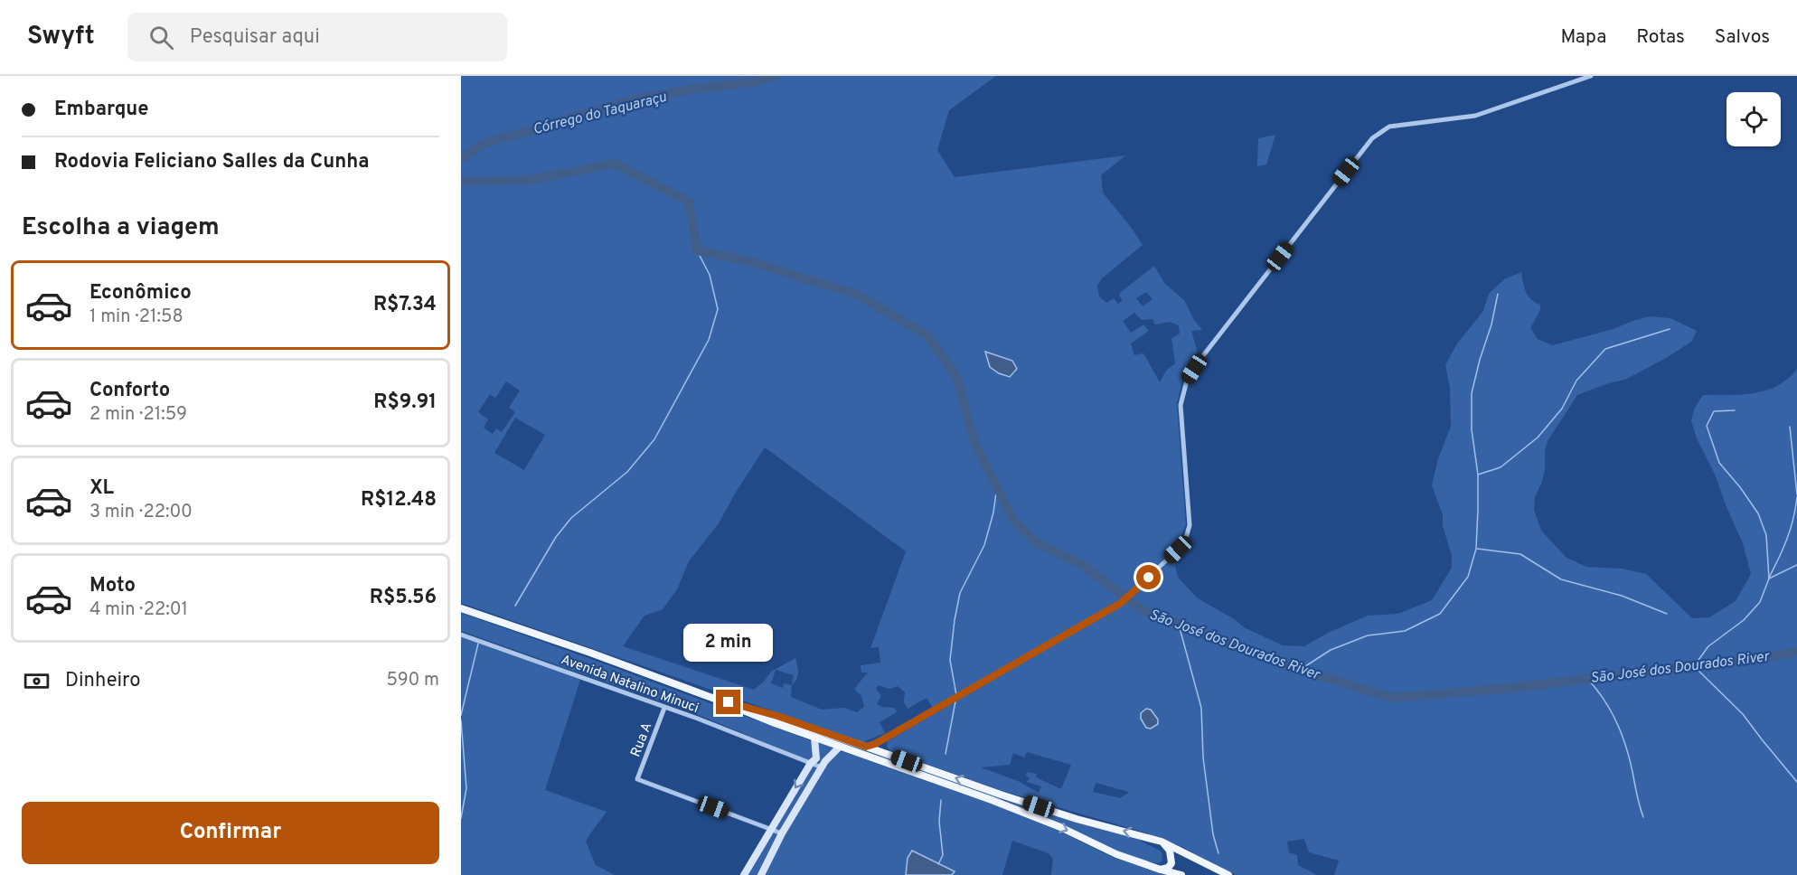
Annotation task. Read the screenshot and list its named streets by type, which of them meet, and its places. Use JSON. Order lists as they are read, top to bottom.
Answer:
{
  "streets": {
    "street": ["Avenida Natalino Minuci", "Rua A"]
  },
  "crossings": [
    ["Avenida Natalino Minuci", "Rua A"]
  ],
  "water": ["Córrego do Taquaraçu", "São José dos Dourados River"],
  "page": {
    "header": "Swyft",
    "search": "Pesquisar aqui",
    "nav": ["Mapa", "Rotas", "Salvos"],
    "banner": ["Embarque", "Rodovia Feliciano Salles da Cunha"],
    "heading": "Escolha a viagem",
    "list": [
      {
        "name": "Econômico",
        "note": "1 min · 21:58",
        "value": "R$7.34"
      },
      {
        "name": "Conforto",
        "note": "2 min · 21:59",
        "value": "R$9.91"
      },
      {
        "name": "XL",
        "note": "3 min · 22:00",
        "value": "R$12.48"
      },
      {
        "name": "Moto",
        "note": "4 min · 22:01",
        "value": "R$5.56"
      }
    ],
    "bubble": "2 min",
    "pay": ["Dinheiro", "590 m"],
    "buttons": "Confirmar"
  }
}
